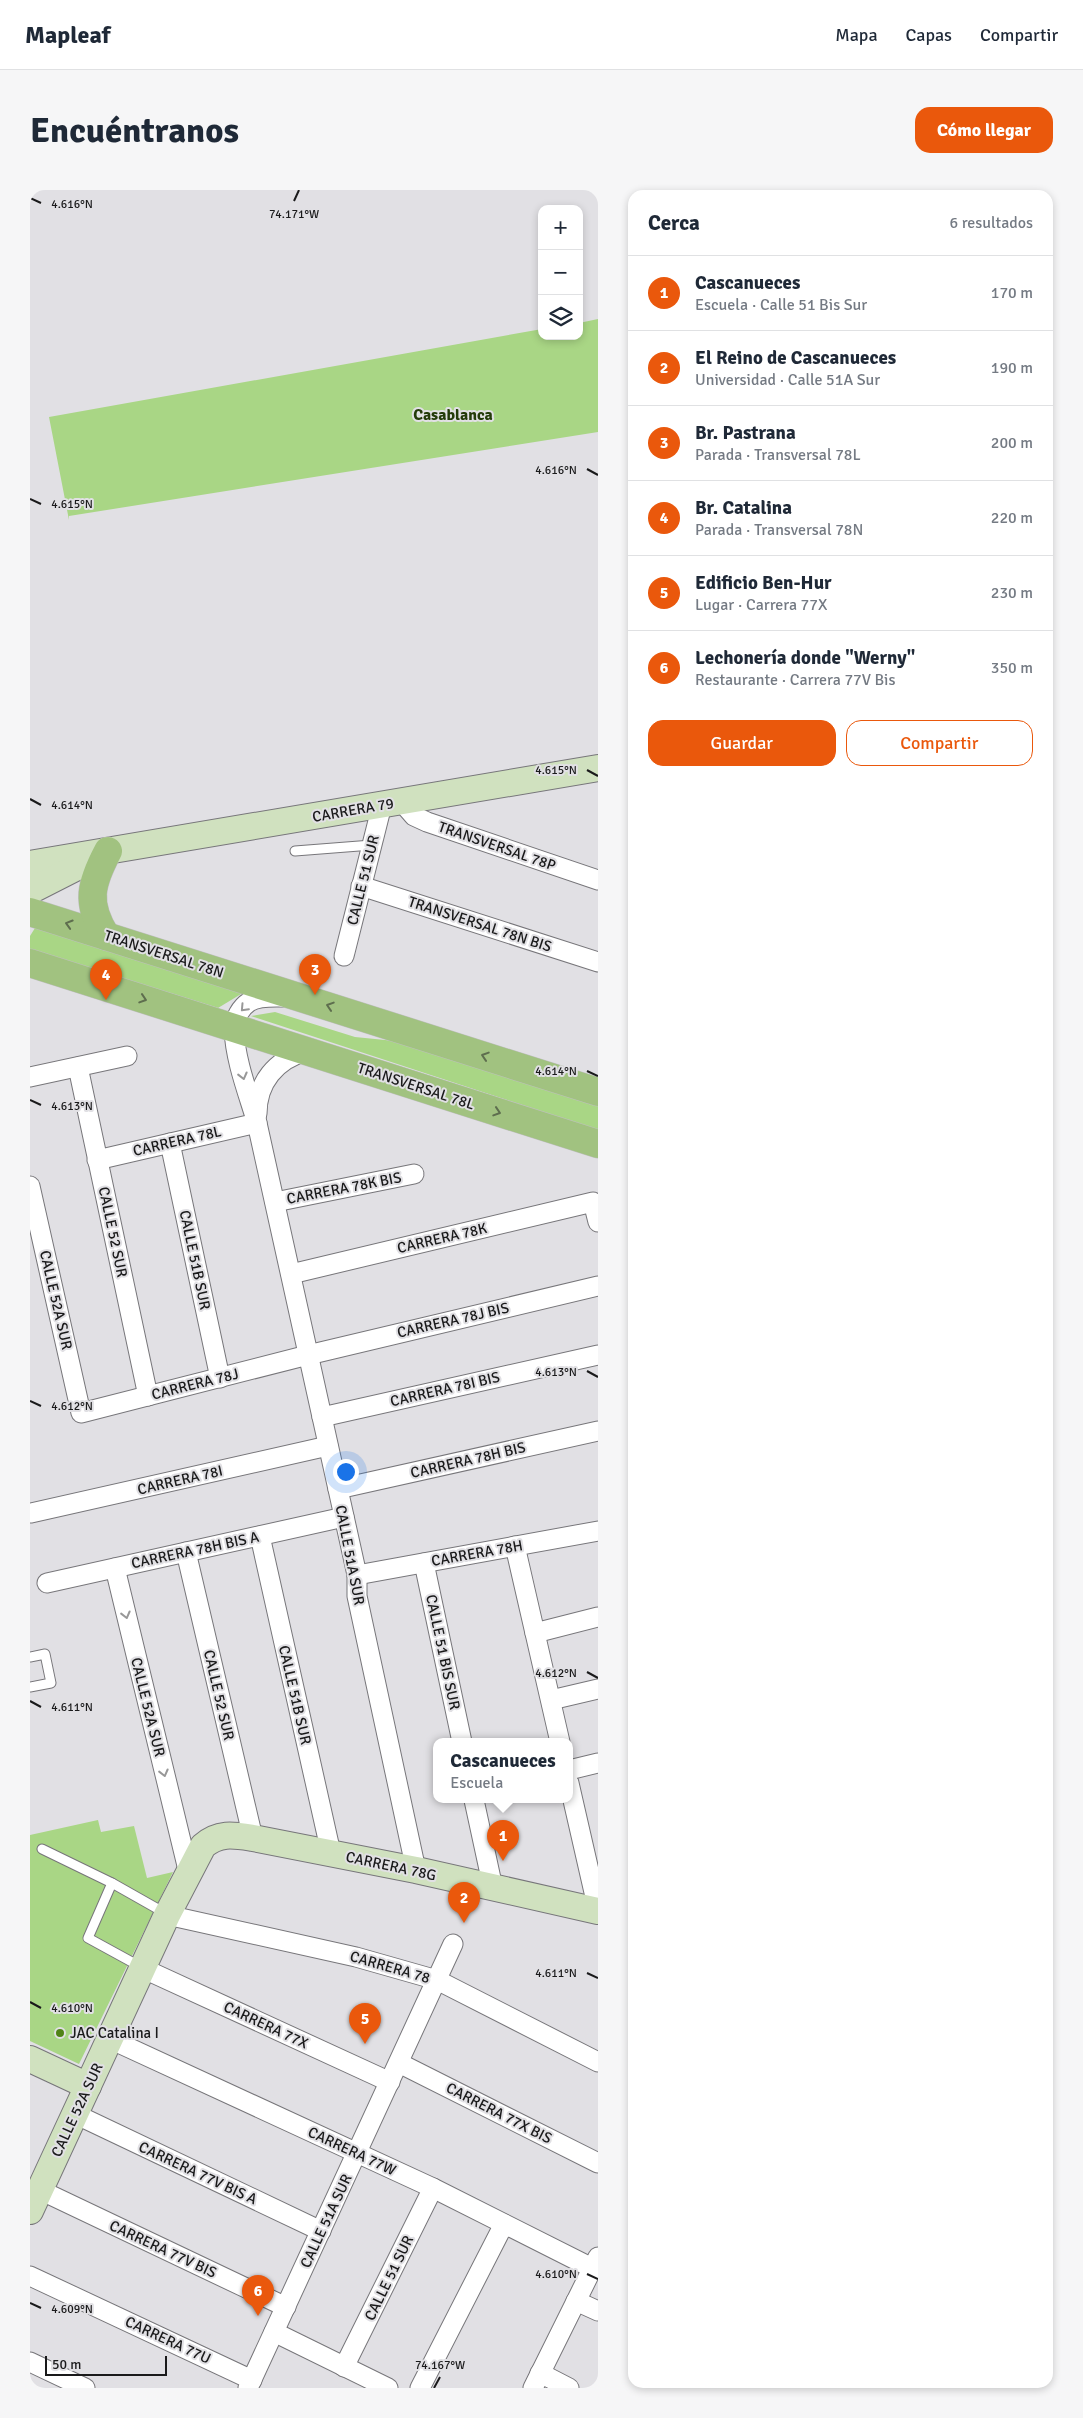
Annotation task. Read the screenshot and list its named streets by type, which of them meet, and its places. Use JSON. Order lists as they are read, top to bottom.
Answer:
{
  "streets": {
    "main road": ["TRANSVERSAL 78N", "TRANSVERSAL 78L"],
    "street": [
      "CARRERA 79",
      "TRANSVERSAL 78P",
      "CALLE 51 SUR",
      "TRANSVERSAL 78N BIS",
      "CARRERA 78L",
      "CARRERA 78K BIS",
      "CALLE 52 SUR",
      "CARRERA 78K",
      "CALLE 51B SUR",
      "CALLE 52A SUR",
      "CARRERA 78J BIS",
      "CARRERA 78J",
      "CARRERA 78I BIS",
      "CARRERA 78H BIS",
      "CARRERA 78I",
      "CARRERA 78H BIS A",
      "CARRERA 78H",
      "CALLE 51A SUR",
      "CALLE 51 BIS SUR",
      "CARRERA 78G",
      "CARRERA 78",
      "CARRERA 77X",
      "CARRERA 77X BIS",
      "CARRERA 77W",
      "CARRERA 77V BIS A",
      "CARRERA 77V BIS",
      "CARRERA 77U"
    ]
  },
  "crossings": [
    ["CARRERA 79", "TRANSVERSAL 78P"],
    ["CARRERA 79", "CALLE 51 SUR"],
    ["TRANSVERSAL 78P", "CALLE 51 SUR"],
    ["CALLE 51 SUR", "TRANSVERSAL 78N BIS"],
    ["CALLE 51 SUR", "CARRERA 77W"],
    ["TRANSVERSAL 78L", "CALLE 51A SUR"],
    ["CARRERA 78L", "CALLE 52 SUR"],
    ["CARRERA 78L", "CALLE 51B SUR"],
    ["CARRERA 78L", "CALLE 51A SUR"],
    ["CARRERA 78K BIS", "CALLE 51A SUR"],
    ["CALLE 52 SUR", "CARRERA 78J"],
    ["CALLE 52 SUR", "CARRERA 78H BIS A"],
    ["CALLE 52 SUR", "CARRERA 78G"],
    ["CARRERA 78K", "CALLE 51A SUR"],
    ["CALLE 51B SUR", "CARRERA 78J"],
    ["CALLE 51B SUR", "CARRERA 78H BIS A"],
    ["CALLE 51B SUR", "CARRERA 78G"],
    ["CALLE 52A SUR", "CARRERA 78J"],
    ["CALLE 52A SUR", "CARRERA 78H BIS A"],
    ["CALLE 52A SUR", "CARRERA 78G"],
    ["CALLE 52A SUR", "CARRERA 78"],
    ["CALLE 52A SUR", "CARRERA 77X"],
    ["CALLE 52A SUR", "CARRERA 77W"],
    ["CALLE 52A SUR", "CARRERA 77V BIS A"],
    ["CALLE 52A SUR", "CARRERA 77V BIS"],
    ["CARRERA 78J BIS", "CARRERA 78J"],
    ["CARRERA 78J BIS", "CALLE 51A SUR"],
    ["CARRERA 78J", "CALLE 51A SUR"],
    ["CARRERA 78I BIS", "CALLE 51A SUR"],
    ["CARRERA 78H BIS", "CALLE 51A SUR"],
    ["CARRERA 78I", "CALLE 51A SUR"],
    ["CARRERA 78H BIS A", "CALLE 51A SUR"],
    ["CARRERA 78H", "CALLE 51A SUR"],
    ["CARRERA 78H", "CALLE 51 BIS SUR"],
    ["CALLE 51A SUR", "CARRERA 78G"],
    ["CALLE 51A SUR", "CARRERA 78"],
    ["CALLE 51A SUR", "CARRERA 77X"],
    ["CALLE 51A SUR", "CARRERA 77X BIS"],
    ["CALLE 51A SUR", "CARRERA 77W"],
    ["CALLE 51A SUR", "CARRERA 77V BIS A"],
    ["CALLE 51A SUR", "CARRERA 77V BIS"],
    ["CALLE 51A SUR", "CARRERA 77U"]
  ],
  "districts": ["Casablanca"],
  "places": ["JAC Catalina I"],
  "scale_bar": "50 m",
  "page": {
    "header": "Mapleaf",
    "nav": ["Mapa", "Capas", "Compartir"],
    "buttons": [
      "Cómo llegar",
      ["Guardar", "Compartir"]
    ],
    "title": "Encuéntranos",
    "heading": ["Cerca", "6 resultados"],
    "map_buttons": ["+", "−"],
    "list": [
      {
        "mark": "1",
        "name": "Cascanueces",
        "note": "Escuela · Calle 51 Bis Sur",
        "value": "170 m"
      },
      {
        "mark": "2",
        "name": "El Reino de Cascanueces",
        "note": "Universidad · Calle 51A Sur",
        "value": "190 m"
      },
      {
        "mark": "3",
        "name": "Br. Pastrana",
        "note": "Parada · Transversal 78L",
        "value": "200 m"
      },
      {
        "mark": "4",
        "name": "Br. Catalina",
        "note": "Parada · Transversal 78N",
        "value": "220 m"
      },
      {
        "mark": "5",
        "name": "Edificio Ben-Hur",
        "note": "Lugar · Carrera 77X",
        "value": "230 m"
      },
      {
        "mark": "6",
        "name": "Lechonería donde \"Werny\"",
        "note": "Restaurante · Carrera 77V Bis",
        "value": "350 m"
      }
    ],
    "pins": [
      "3",
      "4",
      "1",
      "2",
      "5",
      "6"
    ],
    "popup": ["Cascanueces", "Escuela"],
    "scale": "50 m"
  },
  "coordinates": [
    "4.616°N",
    "74.171°W",
    "4.615°N",
    "4.614°N",
    "4.613°N",
    "4.612°N",
    "4.611°N",
    "4.610°N",
    "4.609°N",
    "74.167°W"
  ]
}
